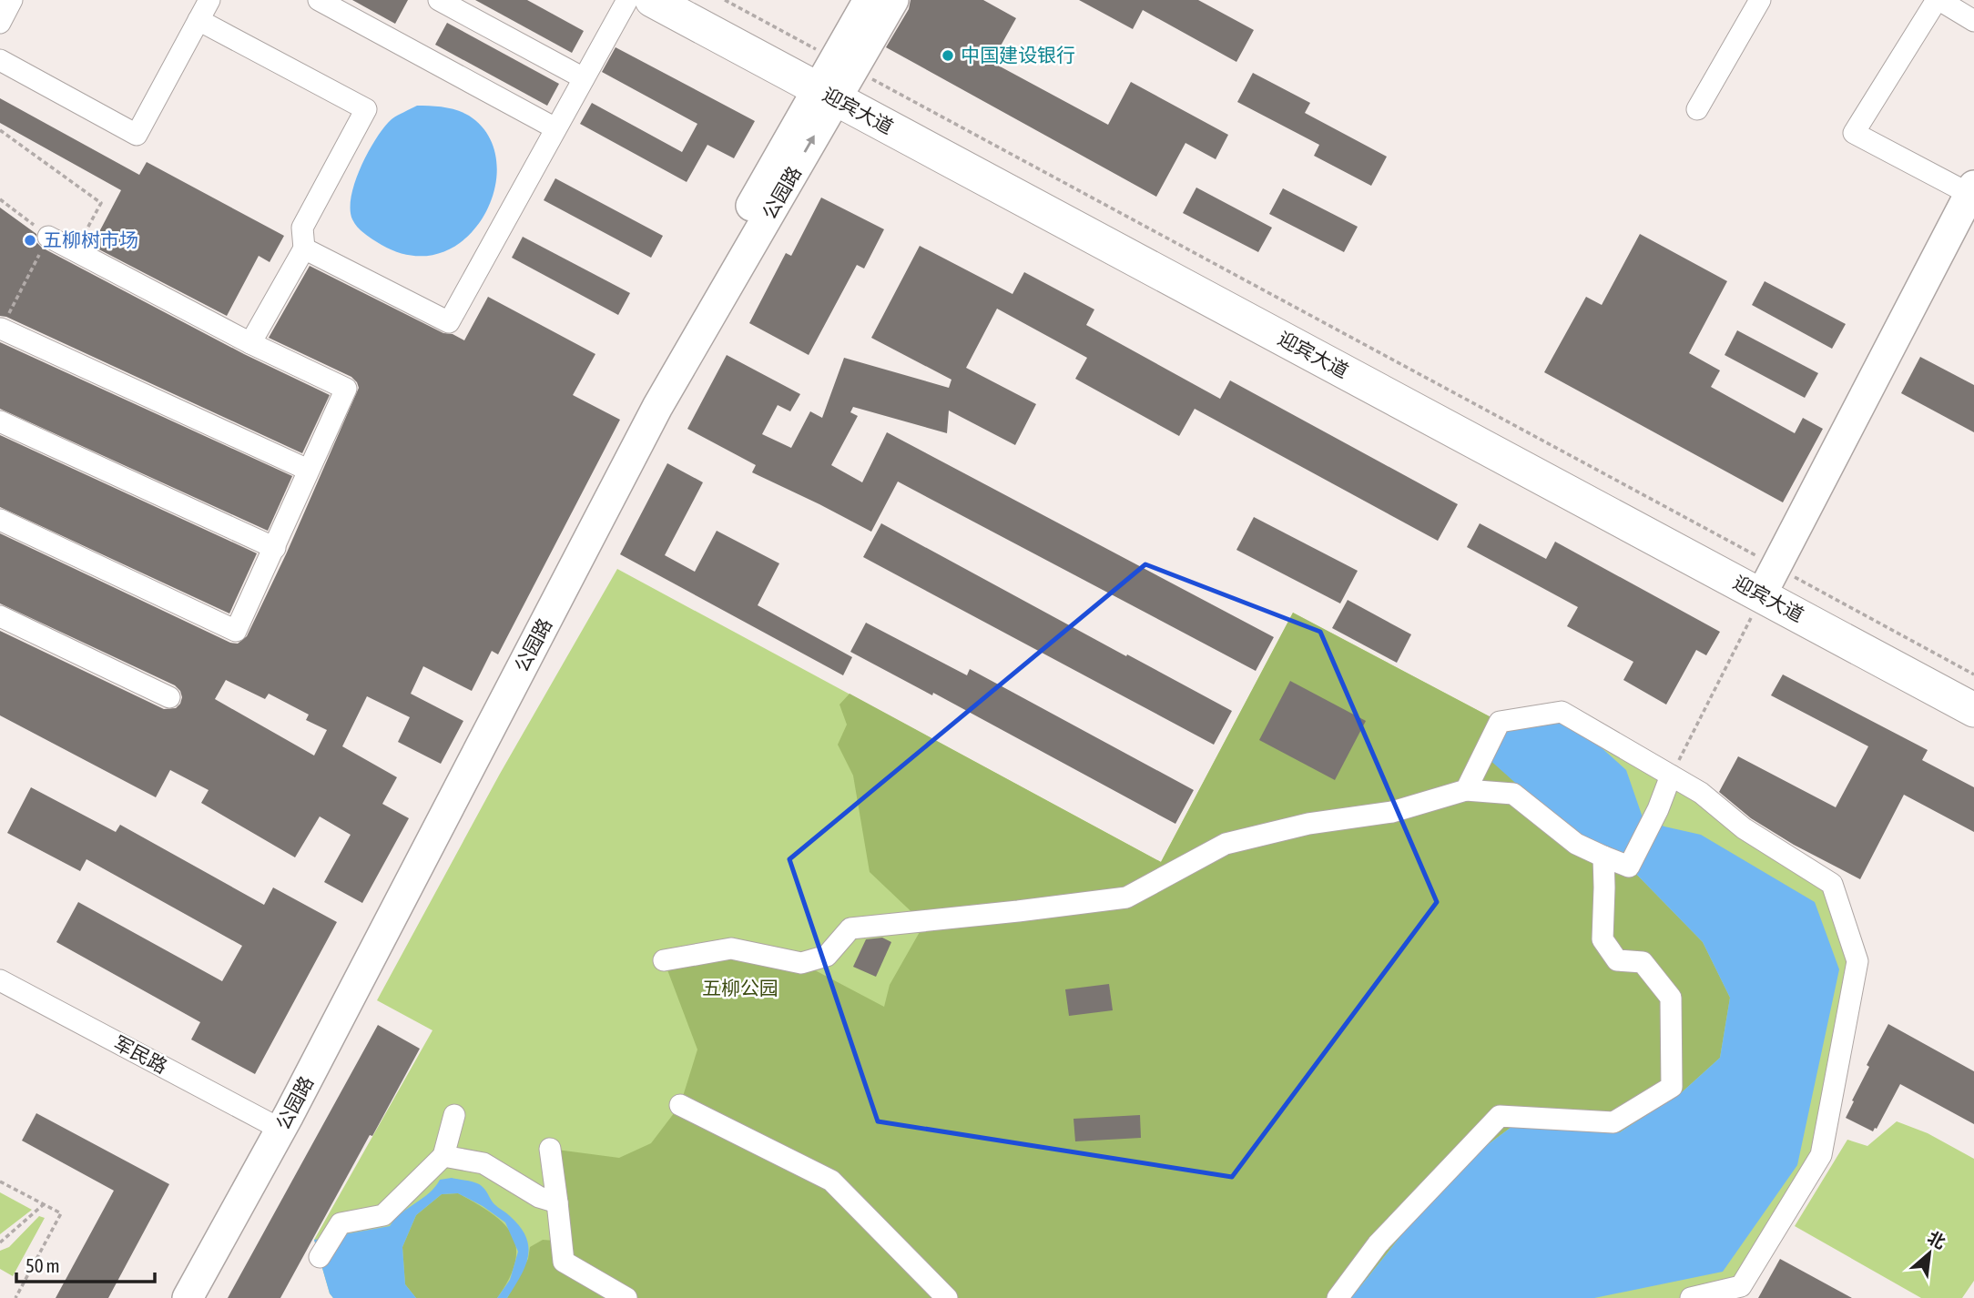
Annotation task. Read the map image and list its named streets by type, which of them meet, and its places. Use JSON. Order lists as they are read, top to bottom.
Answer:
{
  "streets": {
    "main road": ["迎宾大道"],
    "street": ["公园路", "军民路"]
  },
  "crossings": [
    ["公园路", "军民路"]
  ],
  "parks": ["五柳公园"],
  "places": ["中国建设银行", "五柳树市场"],
  "scale_bar": "50 m",
  "north": "top right"
}
